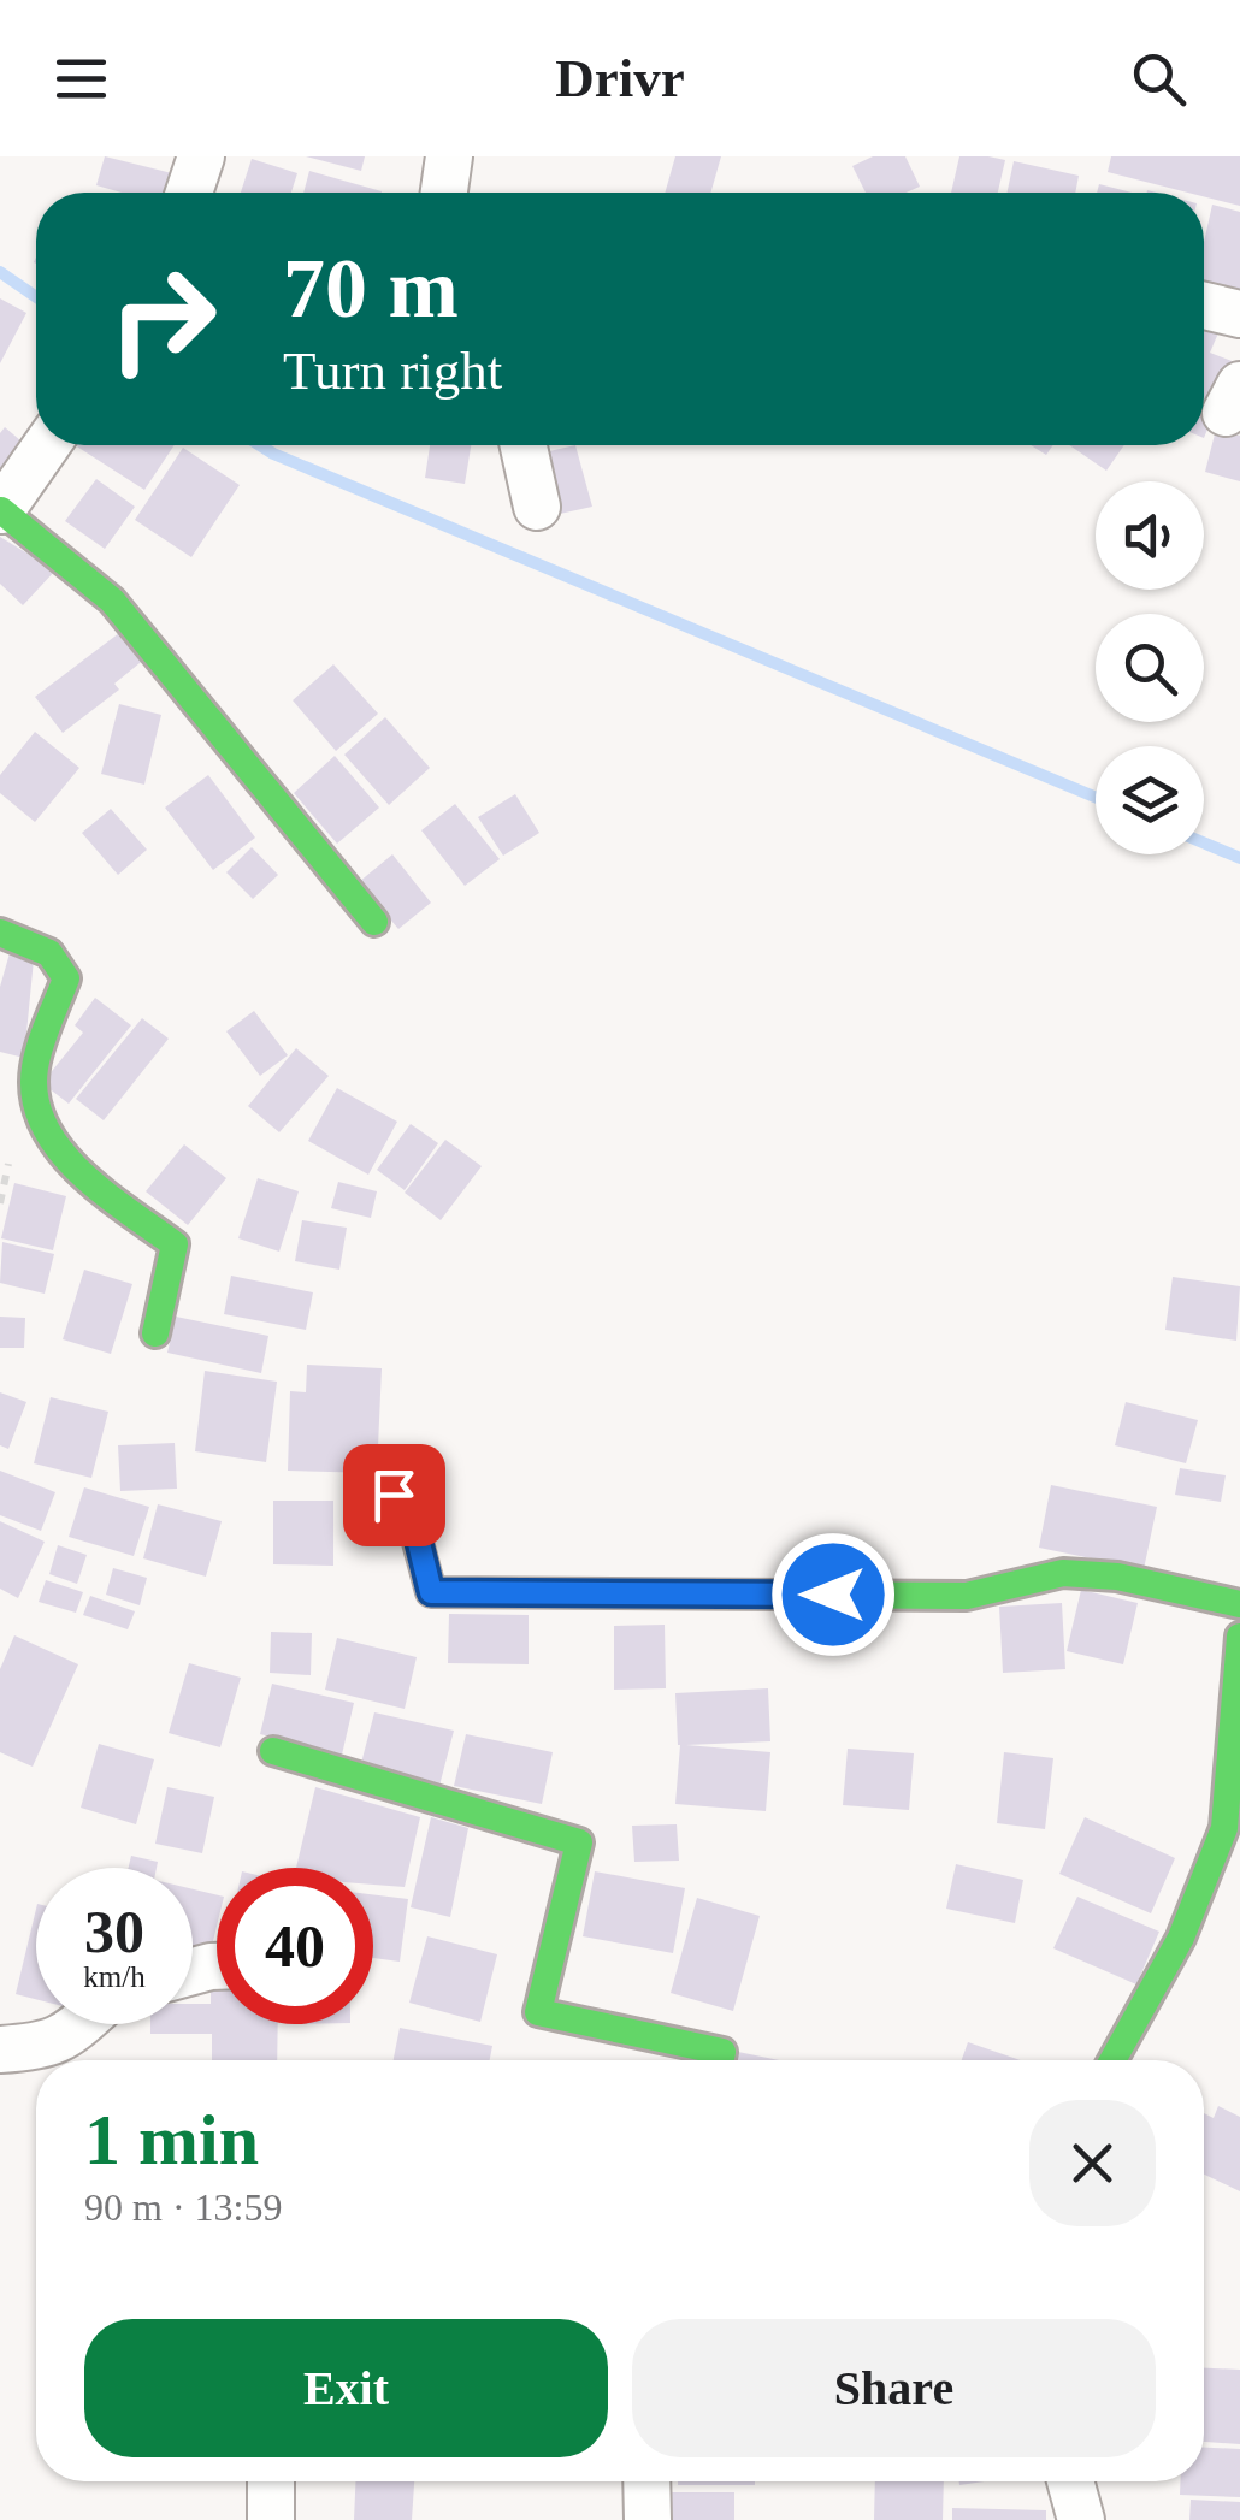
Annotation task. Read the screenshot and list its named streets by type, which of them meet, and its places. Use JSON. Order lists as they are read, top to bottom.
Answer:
{
  "page": {
    "header": "Drivr",
    "turn": ["70 m", "Turn right"],
    "speed": "30 km/h",
    "limit": "40",
    "heading": ["1 min", "90 m · 13:59"],
    "buttons": ["Exit", "Share"]
  }
}
